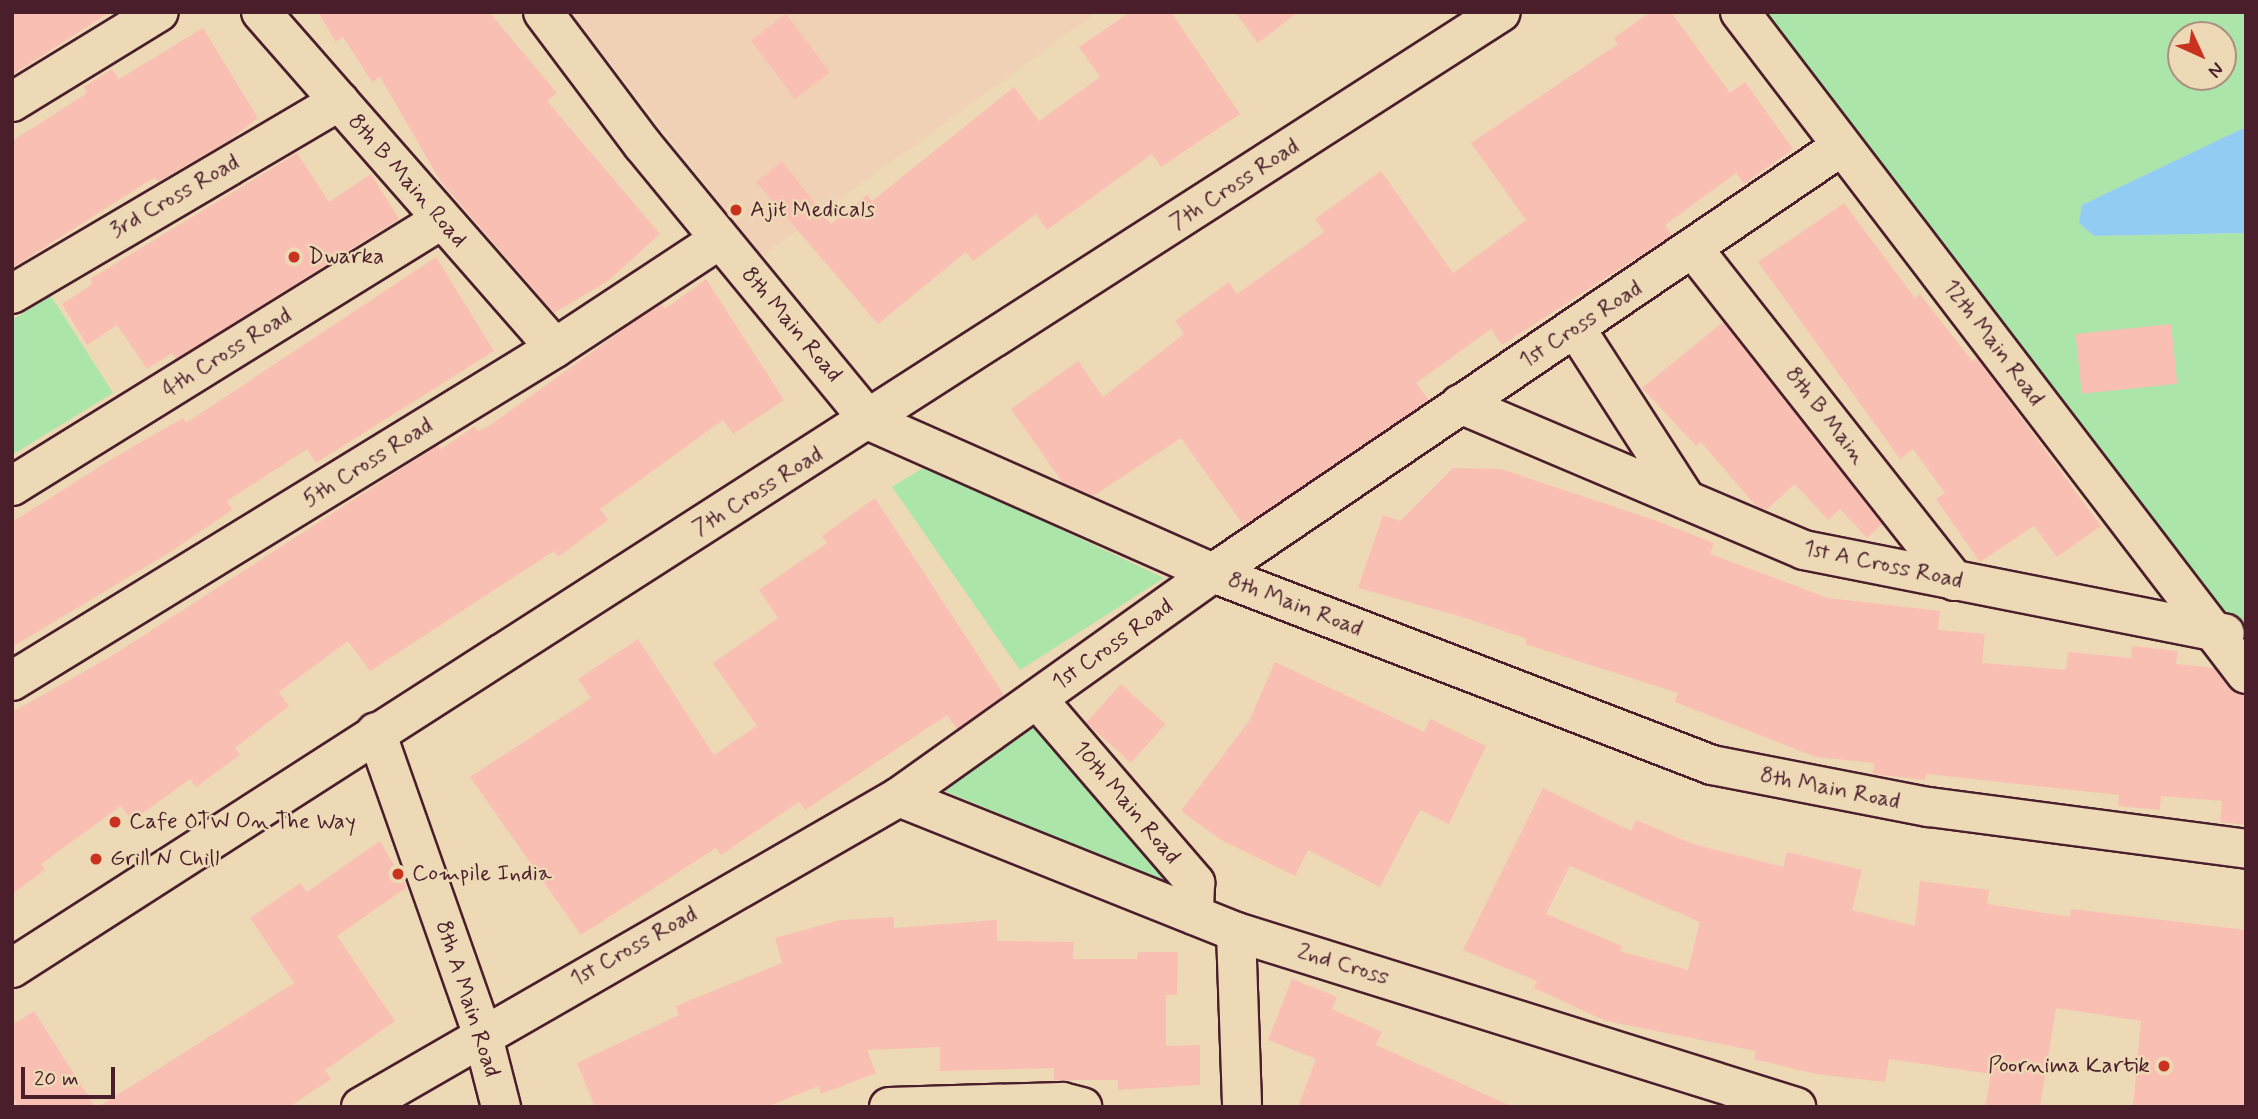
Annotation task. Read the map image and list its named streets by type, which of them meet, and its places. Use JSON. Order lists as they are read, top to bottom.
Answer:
{
  "streets": {
    "street": [
      "8th B Main Road",
      "7th Cross Road",
      "3rd Cross Road",
      "8th Main Road",
      "1st Cross Road",
      "12th Main Road",
      "4th Cross Road",
      "8th B Main",
      "5th Cross Road",
      "1st A Cross Road",
      "10th Main Road",
      "2nd Cross",
      "8th A Main Road"
    ]
  },
  "crossings": [
    ["8th B Main Road", "3rd Cross Road"],
    ["8th B Main Road", "4th Cross Road"],
    ["8th B Main Road", "5th Cross Road"],
    ["7th Cross Road", "8th Main Road"],
    ["7th Cross Road", "8th A Main Road"],
    ["8th Main Road", "1st Cross Road"],
    ["8th Main Road", "5th Cross Road"],
    ["1st Cross Road", "12th Main Road"],
    ["1st Cross Road", "8th B Main"],
    ["1st Cross Road", "1st A Cross Road"],
    ["1st Cross Road", "10th Main Road"],
    ["1st Cross Road", "2nd Cross"],
    ["1st Cross Road", "8th A Main Road"],
    ["12th Main Road", "1st A Cross Road"],
    ["8th B Main", "1st A Cross Road"],
    ["10th Main Road", "2nd Cross"]
  ],
  "places": [
    "Ajit Medicals",
    "Dwarka",
    "Cafe OTW On The Way",
    "Grill N Chill",
    "Compile India",
    "Poornima Kartik"
  ],
  "scale_bar": "20 m",
  "north": "bottom right"
}
